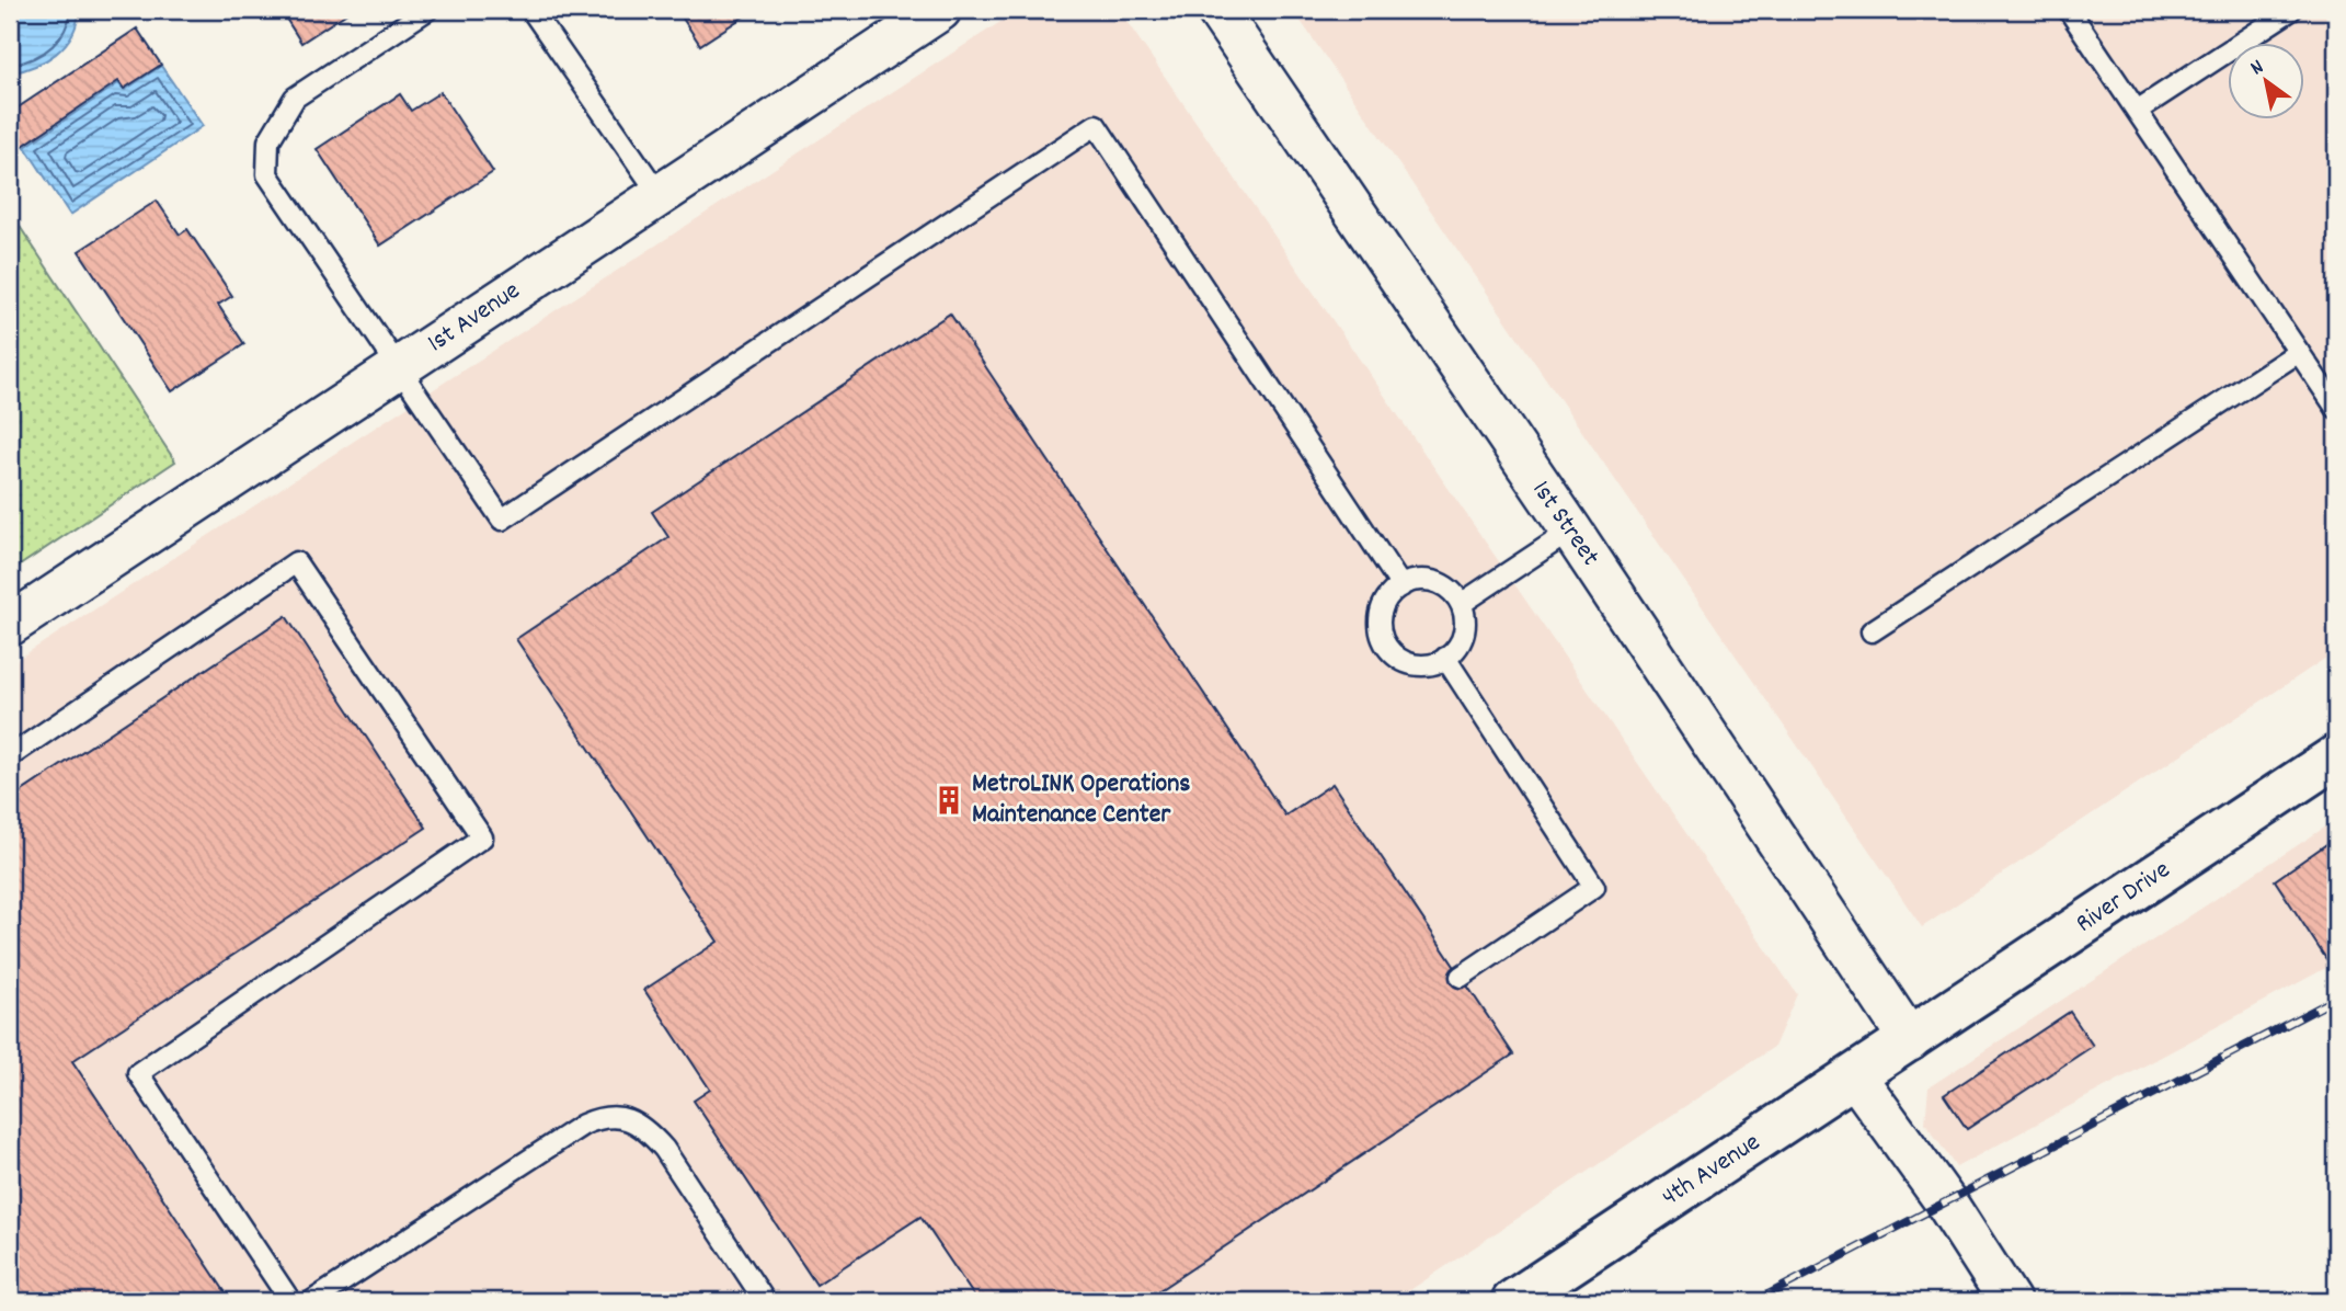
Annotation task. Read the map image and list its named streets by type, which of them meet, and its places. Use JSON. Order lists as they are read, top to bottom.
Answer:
{
  "streets": {
    "main road": ["River Drive", "4th Avenue"],
    "street": ["1st Avenue", "1st Street"]
  },
  "crossings": [
    ["1st Street", "River Drive"],
    ["1st Street", "4th Avenue"],
    ["River Drive", "4th Avenue"]
  ],
  "places": {
    "building": ["MetroLINK Operations Maintenance Center"]
  },
  "north": "top left"
}
